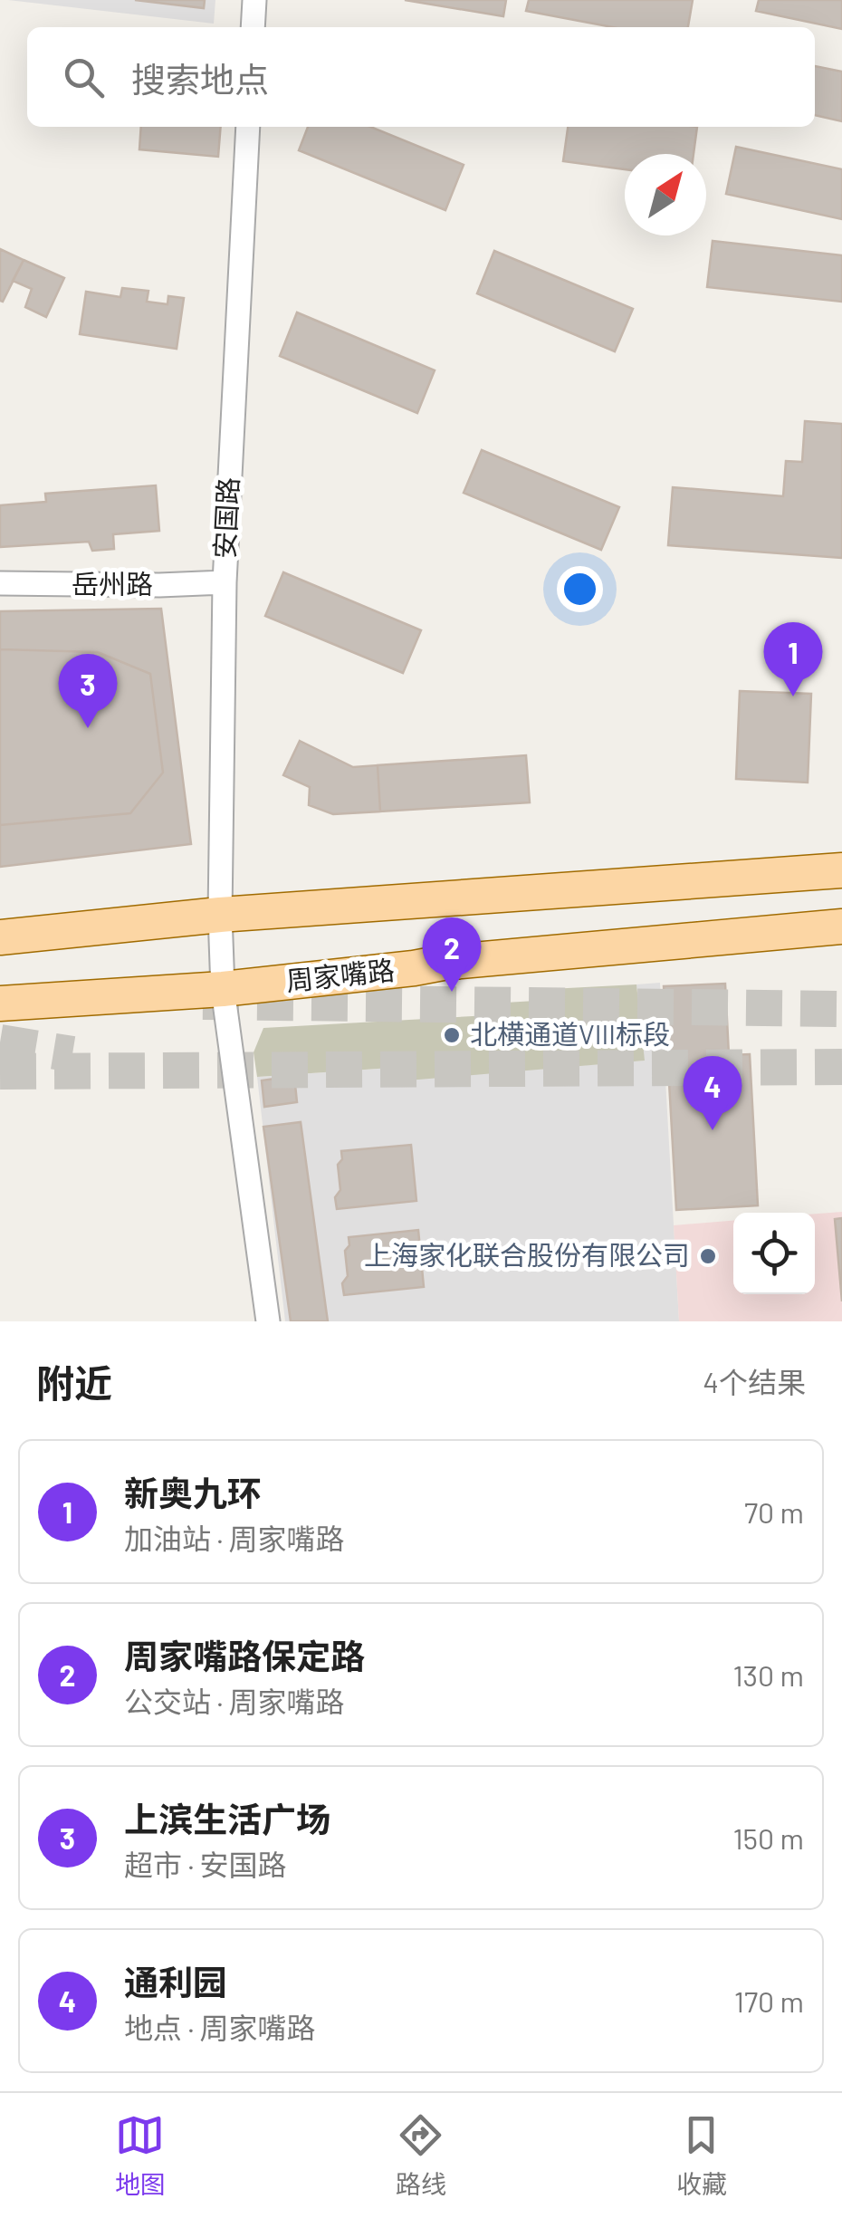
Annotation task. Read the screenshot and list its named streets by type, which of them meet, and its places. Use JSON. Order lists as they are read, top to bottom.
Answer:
{
  "streets": {
    "main road": ["周家嘴路"],
    "street": ["安国路", "岳州路"]
  },
  "crossings": [
    ["安国路", "岳州路"],
    ["安国路", "周家嘴路"]
  ],
  "places": ["北横通道VIII标段", "上海家化联合股份有限公司"],
  "north": "top right",
  "page": {
    "search": "搜索地点",
    "pins": [
      "1",
      "3",
      "2",
      "4"
    ],
    "heading": ["附近", "4个结果"],
    "list": [
      {
        "mark": "1",
        "name": "新奥九环",
        "note": "加油站 · 周家嘴路",
        "value": "70 m"
      },
      {
        "mark": "2",
        "name": "周家嘴路保定路",
        "note": "公交站 · 周家嘴路",
        "value": "130 m"
      },
      {
        "mark": "3",
        "name": "上滨生活广场",
        "note": "超市 · 安国路",
        "value": "150 m"
      },
      {
        "mark": "4",
        "name": "通利园",
        "note": "地点 · 周家嘴路",
        "value": "170 m"
      }
    ],
    "nav": ["地图", "路线", "收藏"]
  }
}
